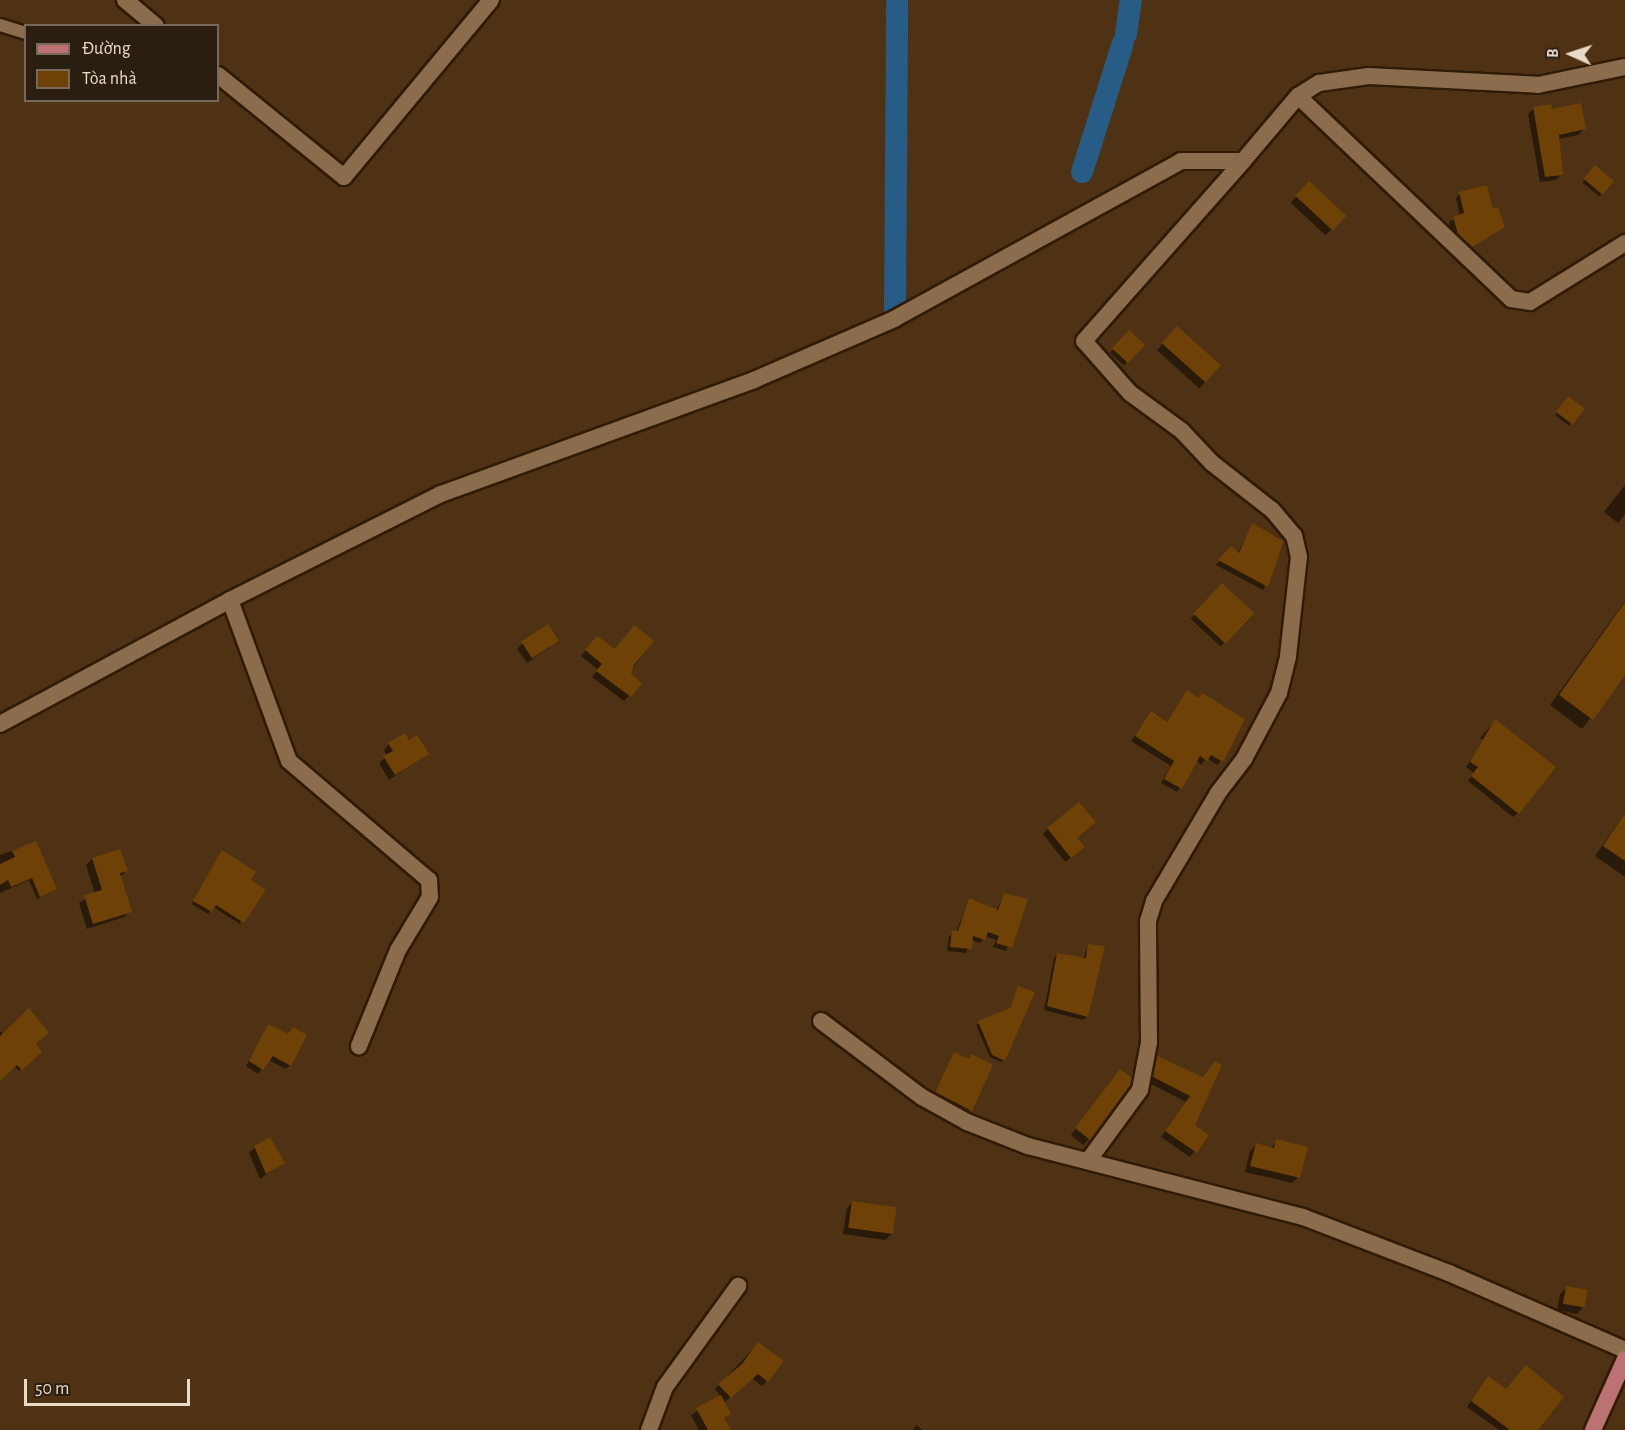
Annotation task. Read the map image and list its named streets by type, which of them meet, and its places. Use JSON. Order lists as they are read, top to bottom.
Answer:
{
  "legend": ["Đường", "Tòa nhà"],
  "scale_bar": "50 m",
  "north": "left"
}
